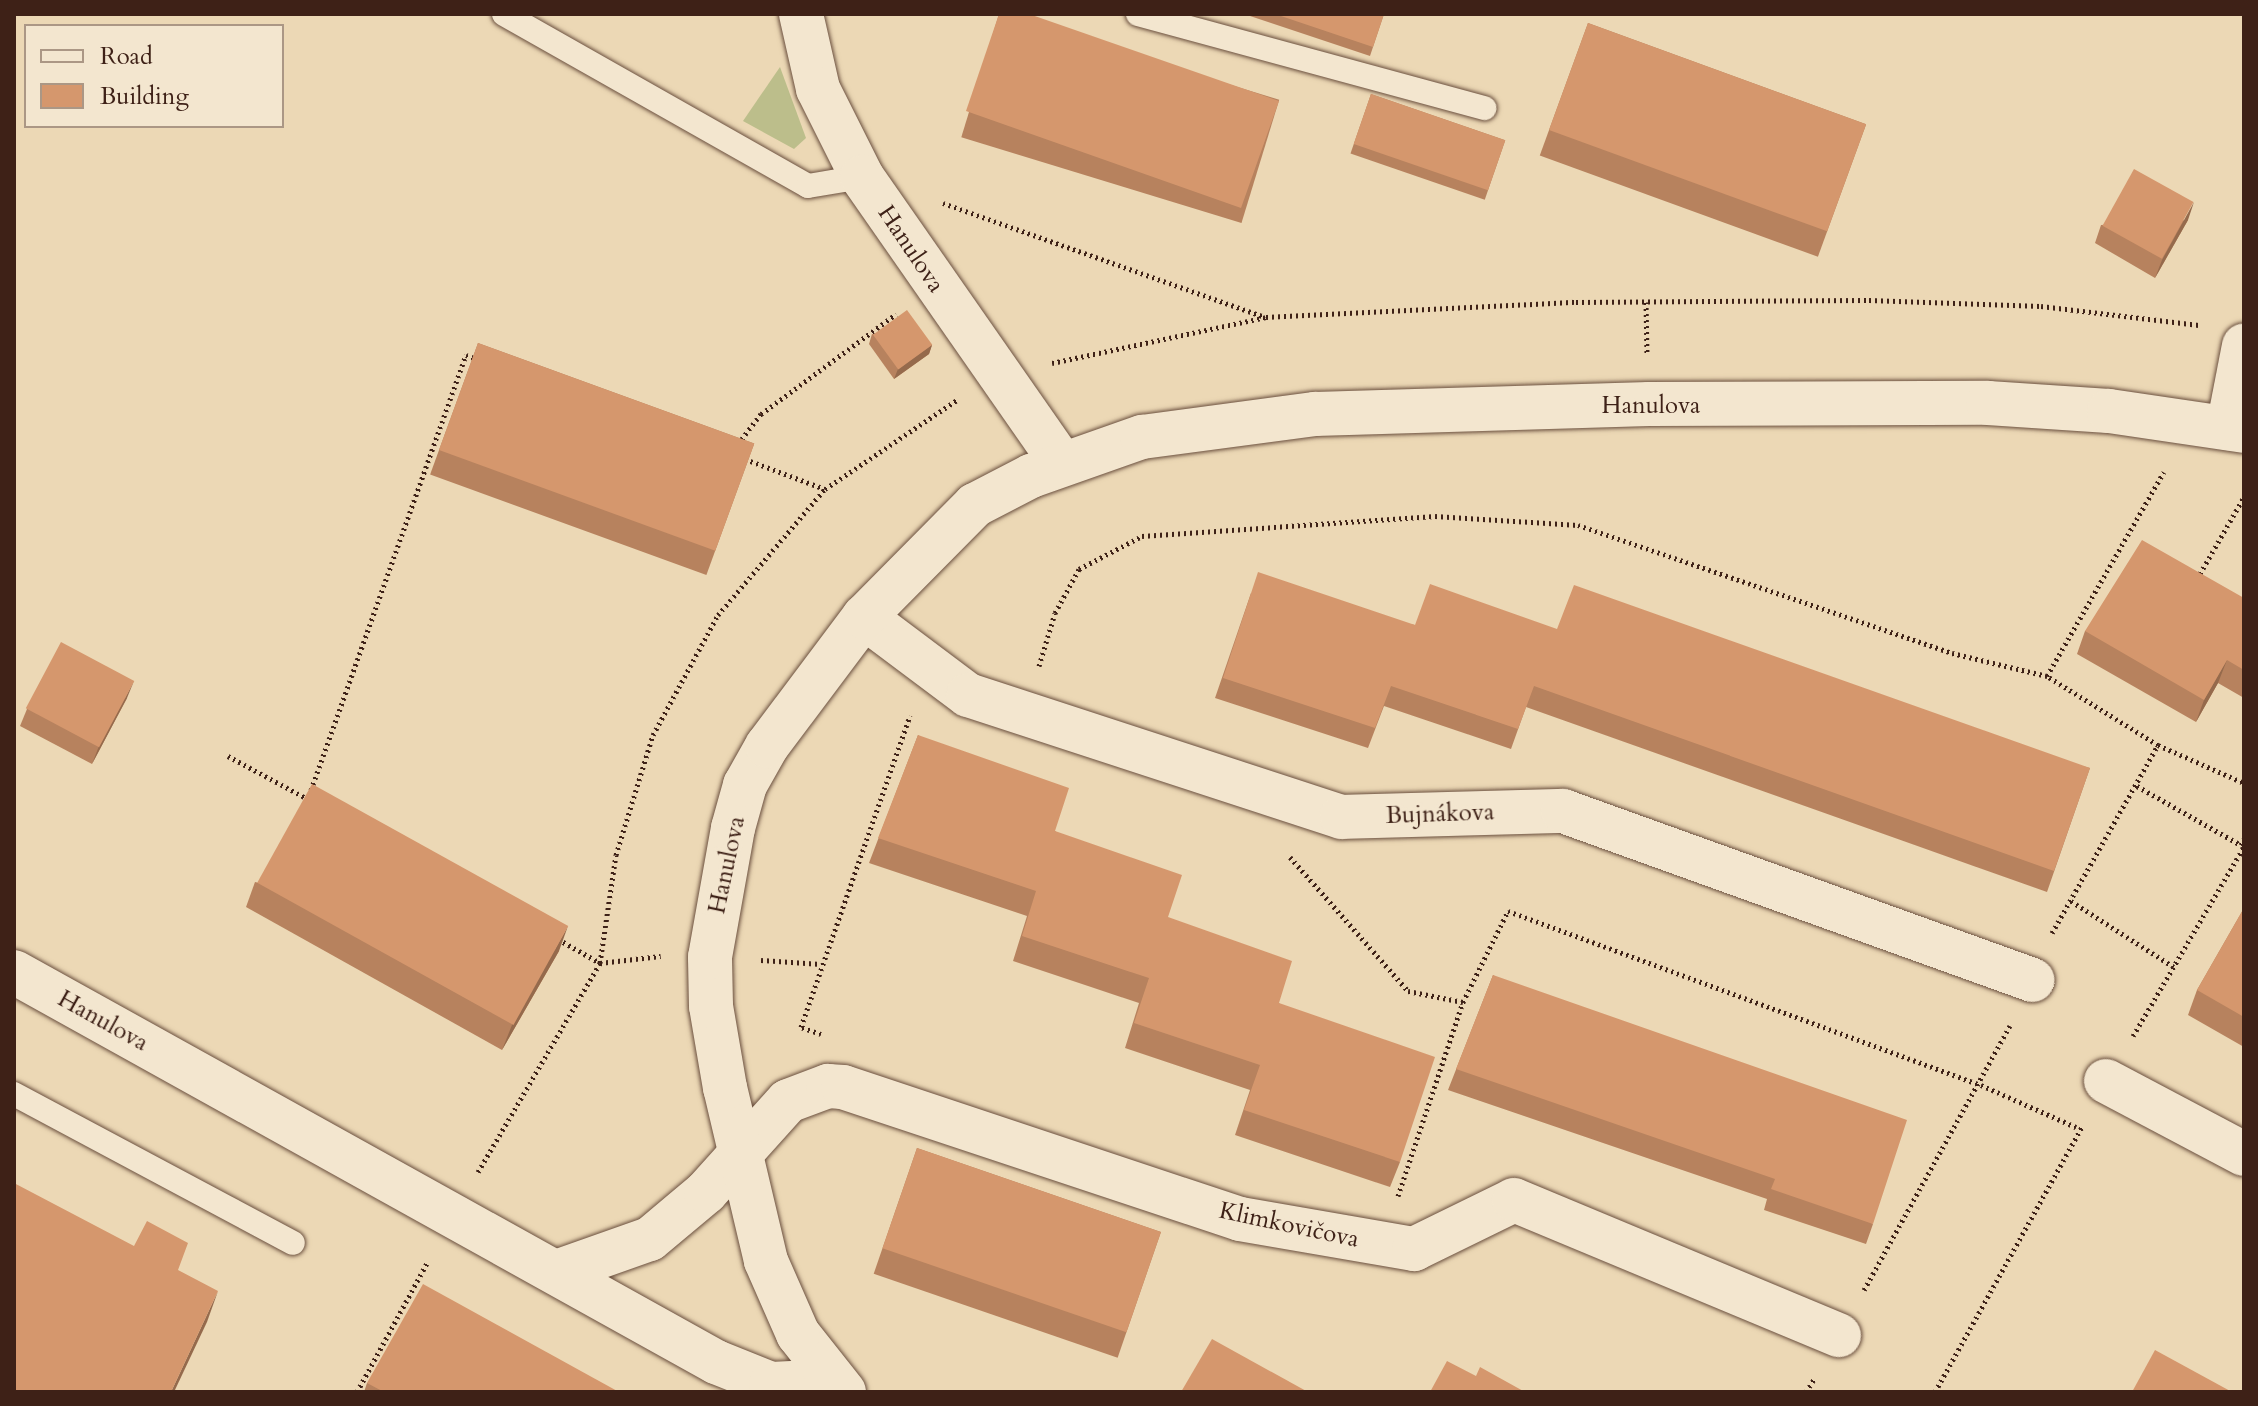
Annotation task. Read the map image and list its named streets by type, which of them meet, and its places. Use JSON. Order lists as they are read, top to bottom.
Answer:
{
  "streets": {
    "street": ["Hanulova", "Bujnákova", "Klimkovičova"]
  },
  "crossings": [
    ["Hanulova", "Bujnákova"],
    ["Hanulova", "Klimkovičova"]
  ],
  "legend": ["Road", "Building"]
}
